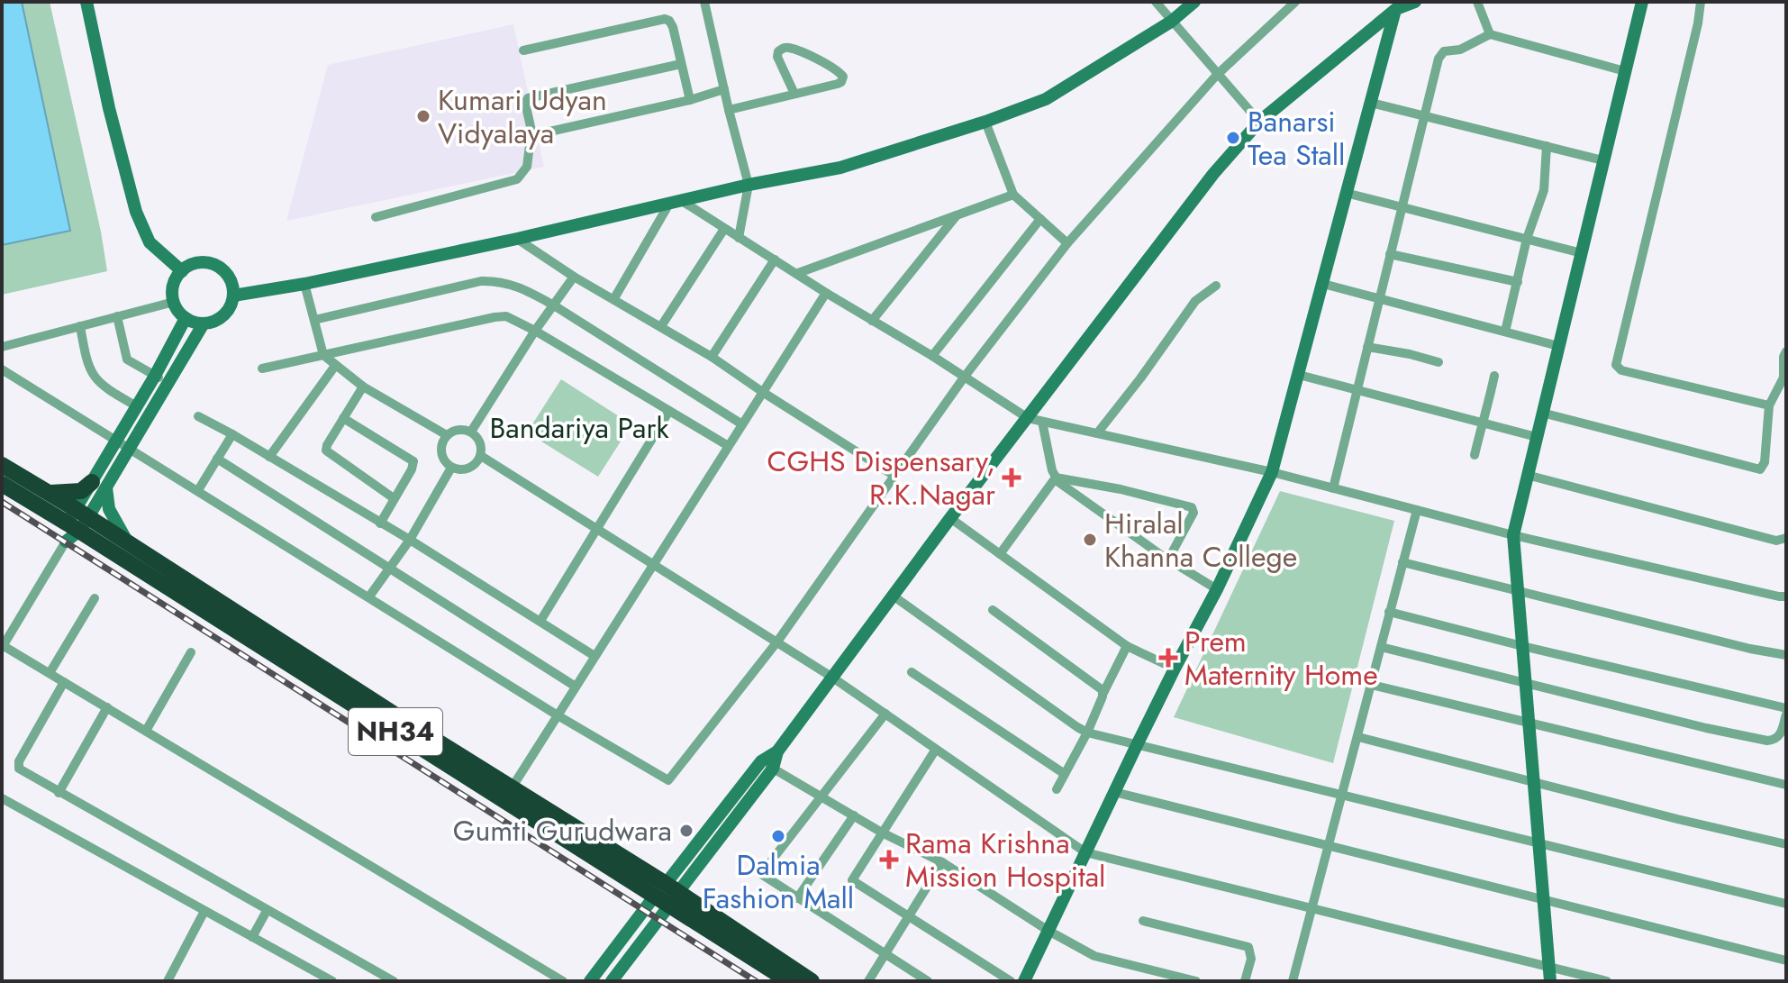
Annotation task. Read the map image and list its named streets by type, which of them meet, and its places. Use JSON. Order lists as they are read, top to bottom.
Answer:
{
  "streets": {
    "highway": ["NH34"]
  },
  "parks": ["Bandariya Park"],
  "places": {
    "other": [
      "Kumari Udyan Vidyalaya",
      "Banarsi Tea Stall",
      "Hiralal Khanna College",
      "Gumti Gurudwara",
      "Dalmia Fashion Mall"
    ],
    "health": ["CGHS Dispensary, R.K.Nagar", "Prem Maternity Home", "Rama Krishna Mission Hospital"]
  }
}
